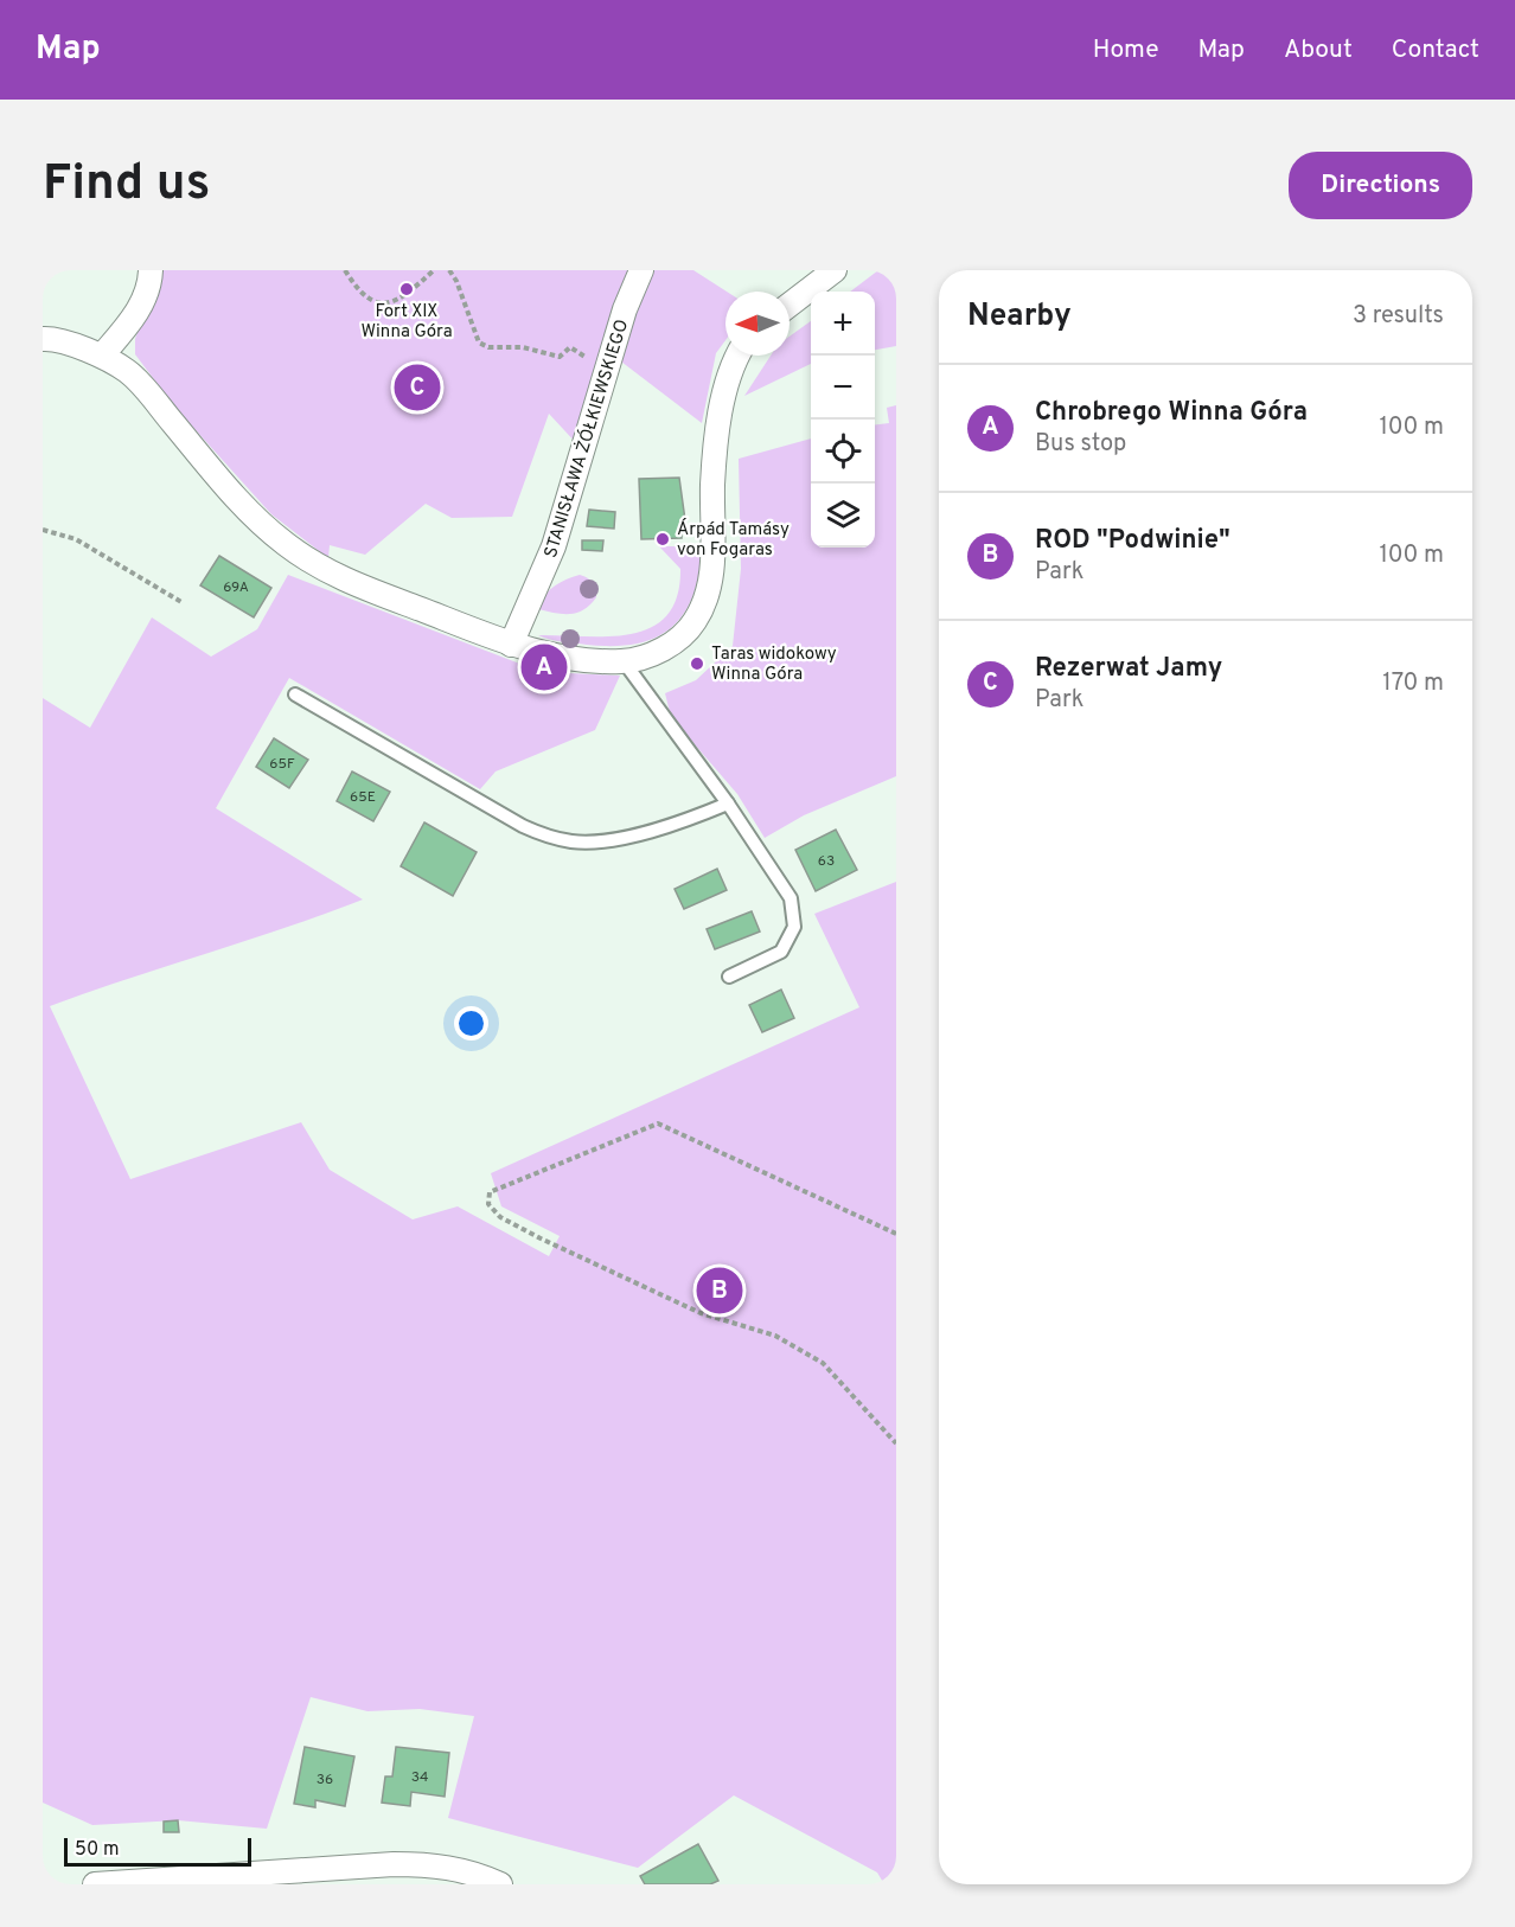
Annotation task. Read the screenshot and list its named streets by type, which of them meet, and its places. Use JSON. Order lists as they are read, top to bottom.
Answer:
{
  "streets": {
    "street": ["STANISŁAWA ŻÓŁKIEWSKIEGO"]
  },
  "places": ["Fort XIX Winna Góra", "Árpád Tamásy von Fogaras", "Taras widokowy Winna Góra"],
  "house_numbers": [
    "69A",
    "65F",
    "65E",
    "63",
    "34",
    "36"
  ],
  "scale_bar": "50 m",
  "north": "left",
  "page": {
    "header": "Map",
    "nav": [
      "Home",
      "Map",
      "About",
      "Contact"
    ],
    "buttons": "Directions",
    "title": "Find us",
    "heading": ["Nearby", "3 results"],
    "map_buttons": ["+", "−"],
    "pins": ["C", "A", "B"],
    "list": [
      {
        "mark": "A",
        "name": "Chrobrego Winna Góra",
        "note": "Bus stop",
        "value": "100 m"
      },
      {
        "mark": "B",
        "name": "ROD \"Podwinie\"",
        "note": "Park",
        "value": "100 m"
      },
      {
        "mark": "C",
        "name": "Rezerwat Jamy",
        "note": "Park",
        "value": "170 m"
      }
    ],
    "scale": "50 m"
  }
}
